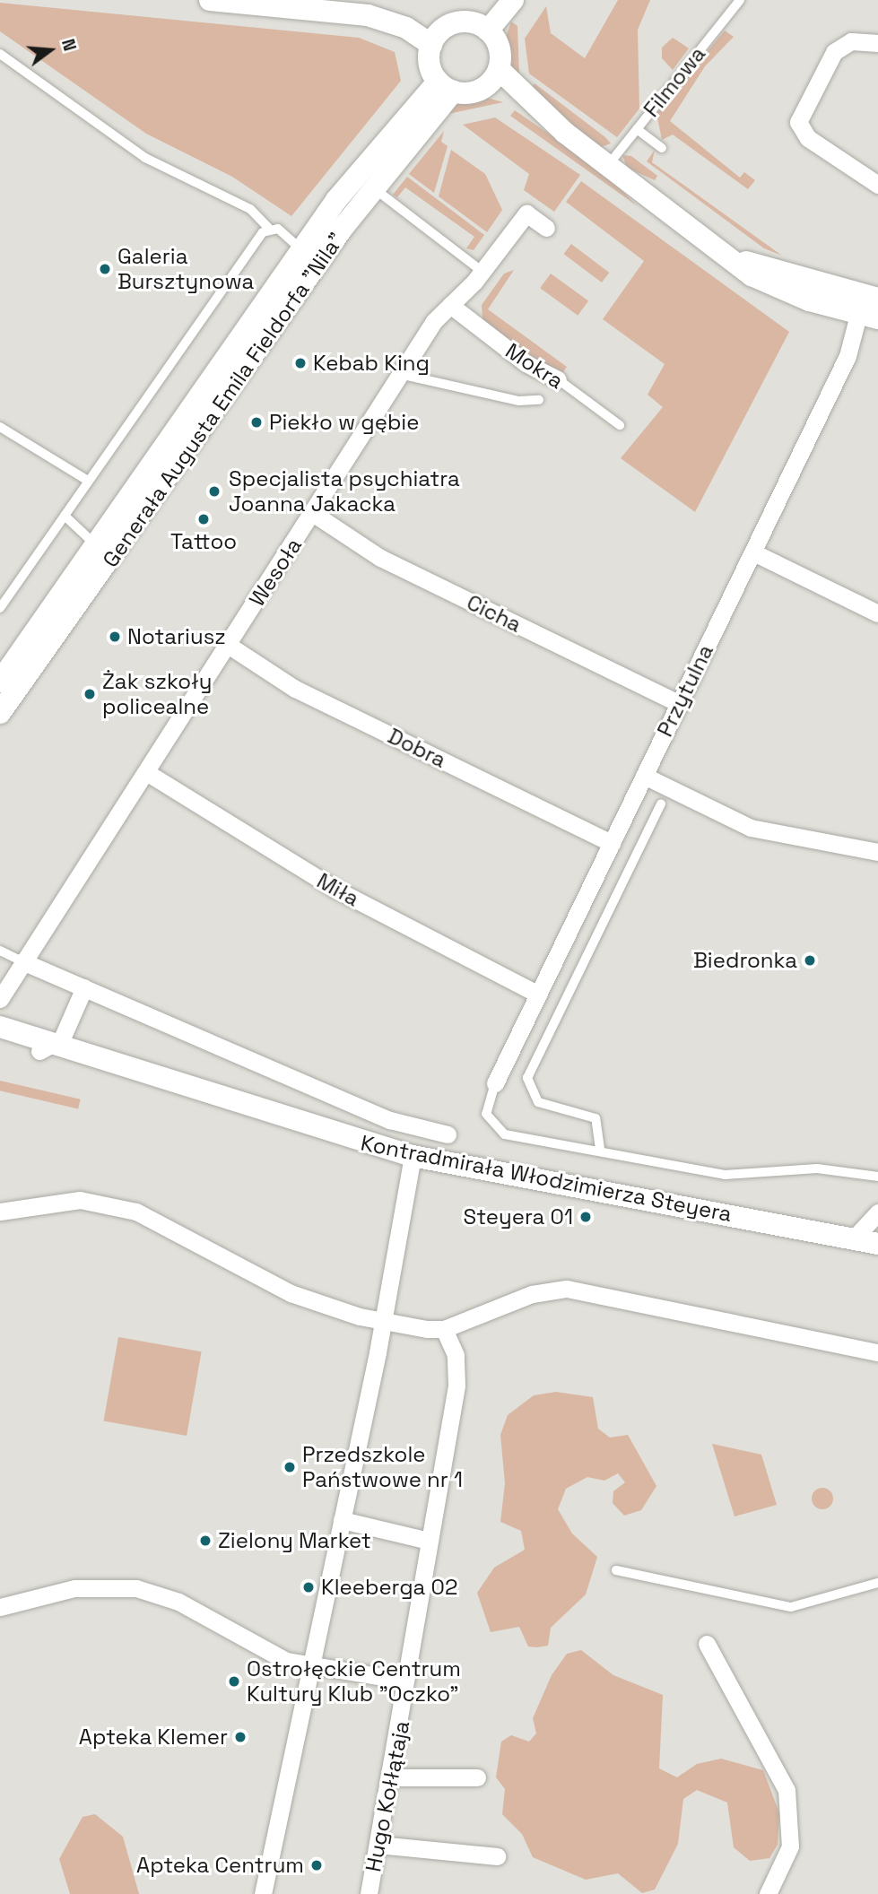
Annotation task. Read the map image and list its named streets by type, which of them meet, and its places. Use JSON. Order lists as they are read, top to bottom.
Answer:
{
  "streets": {
    "street": [
      "Mokra",
      "Generała Augusta Emila Fieldorfa \"Nila\"",
      "Wesoła",
      "Cicha",
      "Przytulna",
      "Dobra",
      "Miła",
      "Kontradmirała Włodzimierza Steyera",
      "Hugo Kołłątaja"
    ],
    "lane": ["Filmowa"]
  },
  "crossings": [
    ["Mokra", "Wesoła"],
    ["Wesoła", "Cicha"],
    ["Wesoła", "Dobra"],
    ["Wesoła", "Miła"],
    ["Wesoła", "Kontradmirała Włodzimierza Steyera"],
    ["Cicha", "Przytulna"],
    ["Przytulna", "Dobra"],
    ["Przytulna", "Miła"]
  ],
  "places": [
    "Galeria Bursztynowa",
    "Kebab King",
    "Piekło w gębie",
    "Specjalista psychiatra Joanna Jakacka",
    "Tattoo",
    "Notariusz",
    "Żak szkoły policealne",
    "Biedronka",
    "Steyera 01",
    "Przedszkole Państwowe nr 1",
    "Zielony Market",
    "Kleeberga 02",
    "Ostrołęckie Centrum Kultury Klub \"Oczko\"",
    "Apteka Klemer",
    "Apteka Centrum"
  ],
  "north": "right"
}
